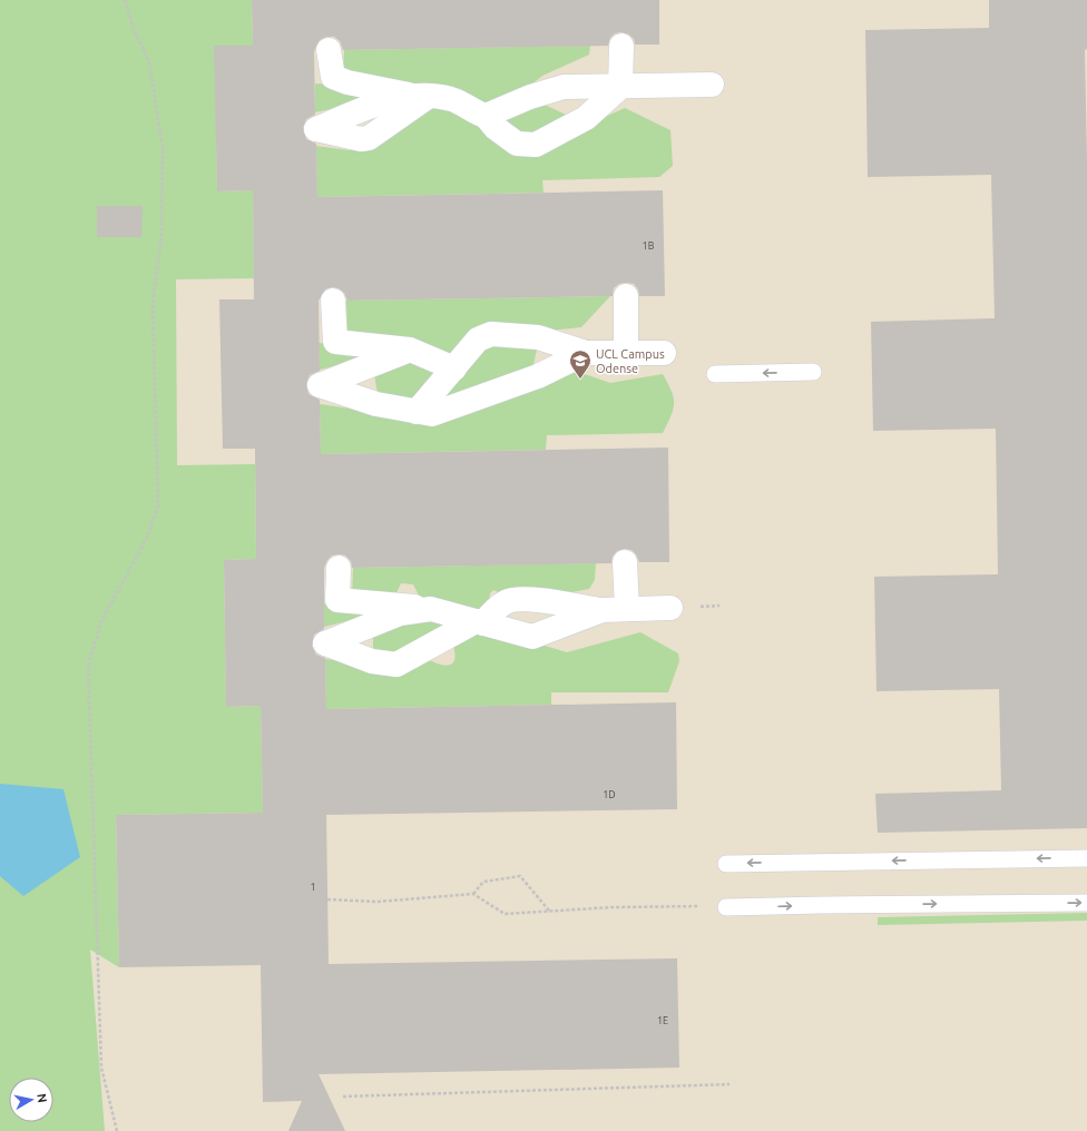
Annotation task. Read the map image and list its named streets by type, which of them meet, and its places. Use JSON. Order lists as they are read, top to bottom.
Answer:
{
  "places": {
    "school or university": ["UCL Campus Odense"]
  },
  "house_numbers": [
    "1B",
    "1D",
    "1",
    "1E"
  ],
  "north": "right"
}
